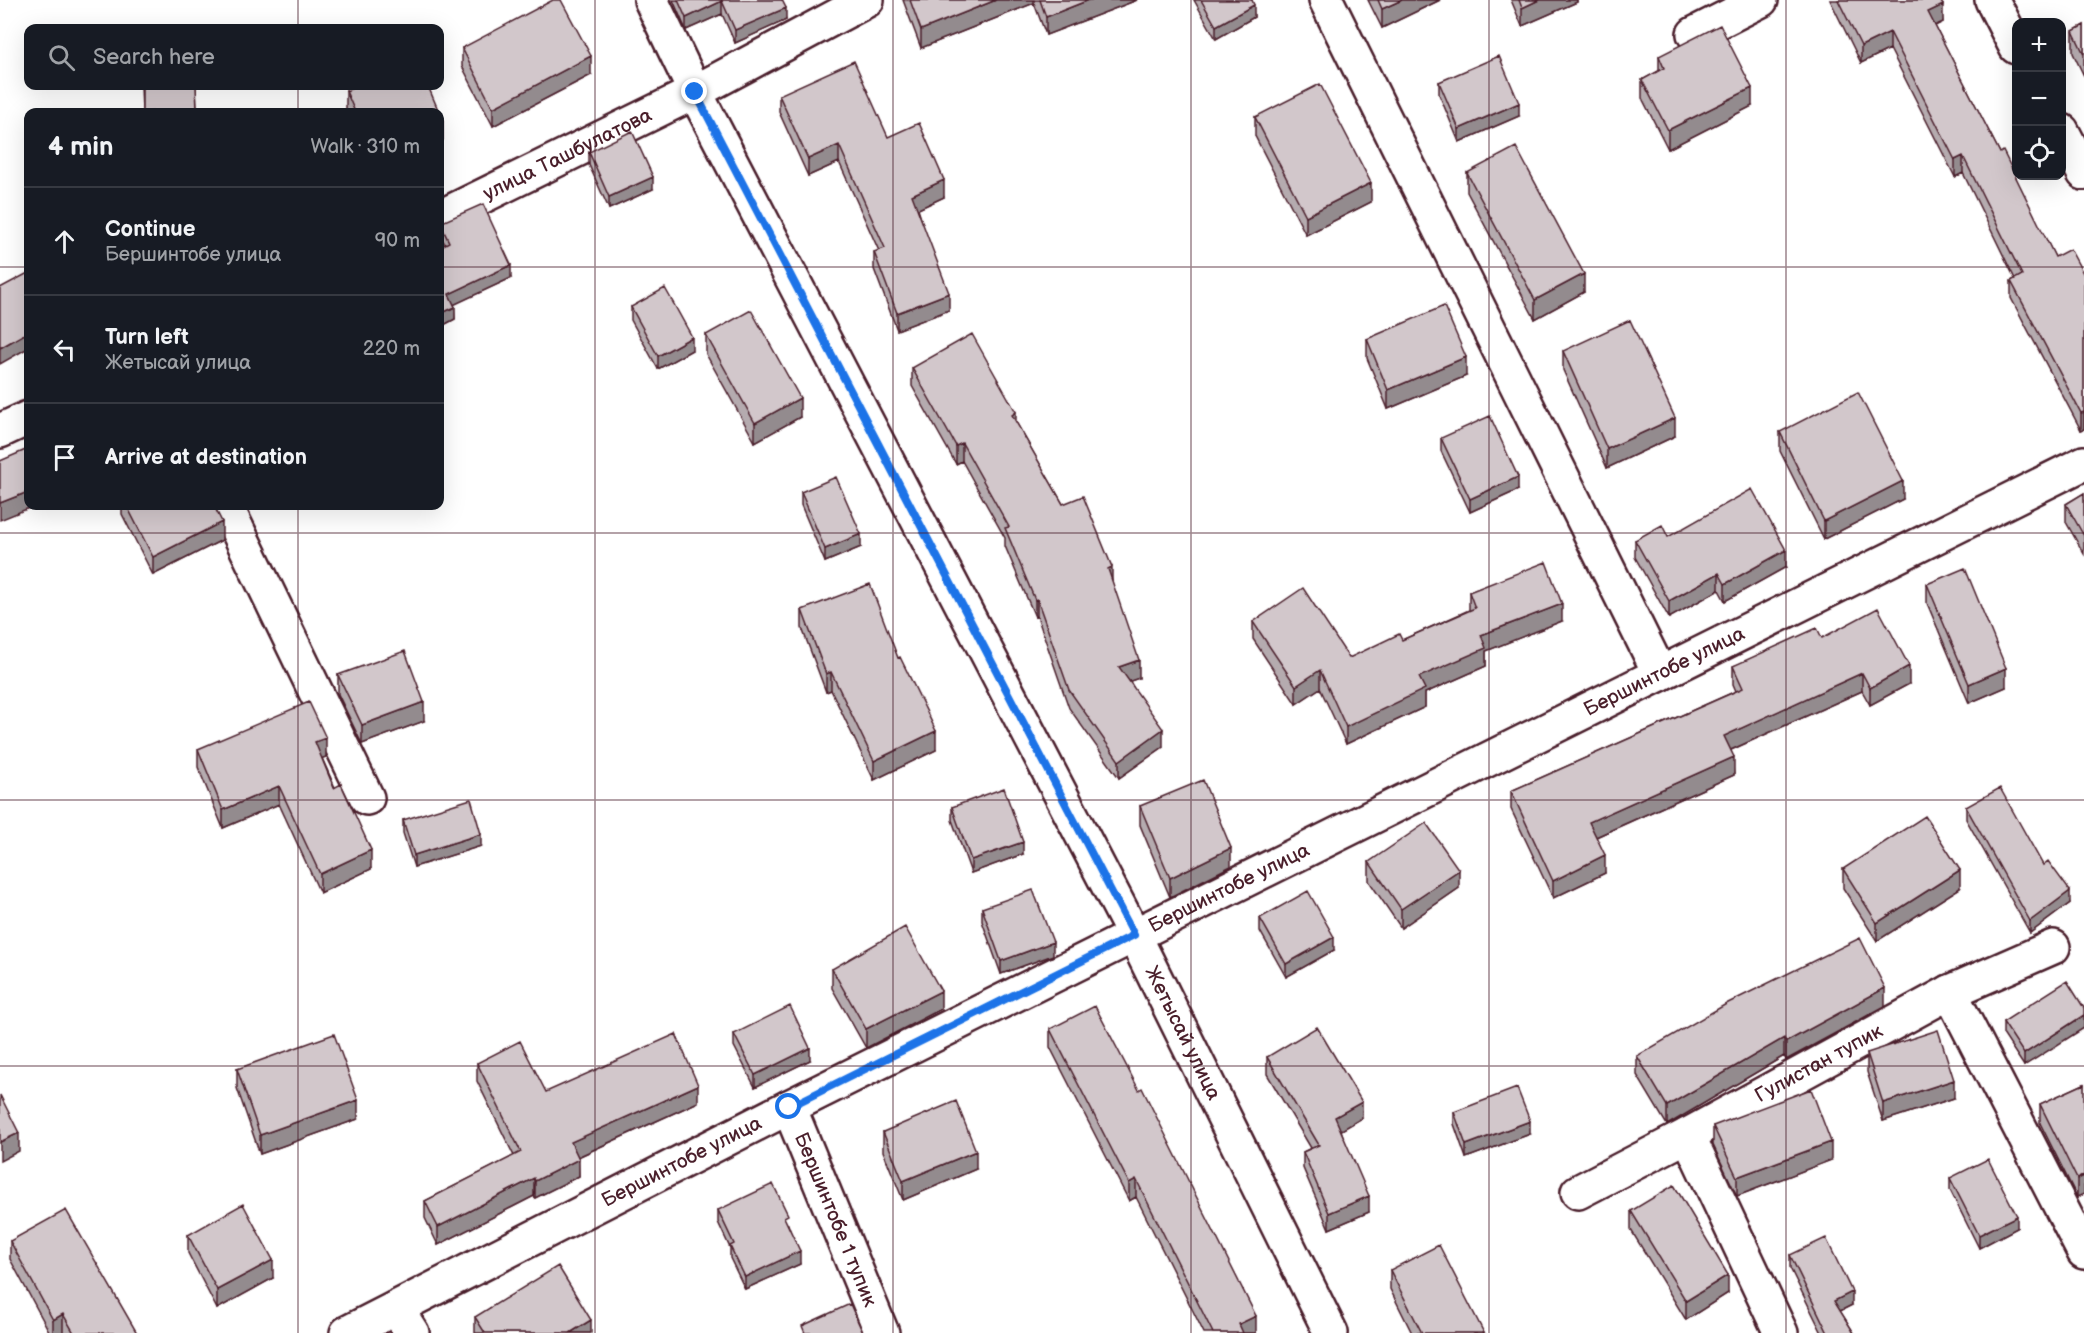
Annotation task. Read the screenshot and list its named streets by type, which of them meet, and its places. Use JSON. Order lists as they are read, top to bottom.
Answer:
{
  "streets": {
    "street": [
      "улица Ташбулатова",
      "Бершинтобе улица",
      "Жетысай улица",
      "Гулистан тупик",
      "Бершинтобе 1 тупик"
    ]
  },
  "crossings": [
    ["улица Ташбулатова", "Жетысай улица"],
    ["Бершинтобе улица", "Жетысай улица"],
    ["Бершинтобе улица", "Бершинтобе 1 тупик"]
  ],
  "page": {
    "map_buttons": ["+", "−"],
    "search": "Search here",
    "heading": ["4 min", "Walk · 310 m"],
    "list": [
      ["Continue", "Бершинтобе улица", "90 m"],
      ["Turn left", "Жетысай улица", "220 m"],
      "Arrive at destination"
    ]
  }
}
